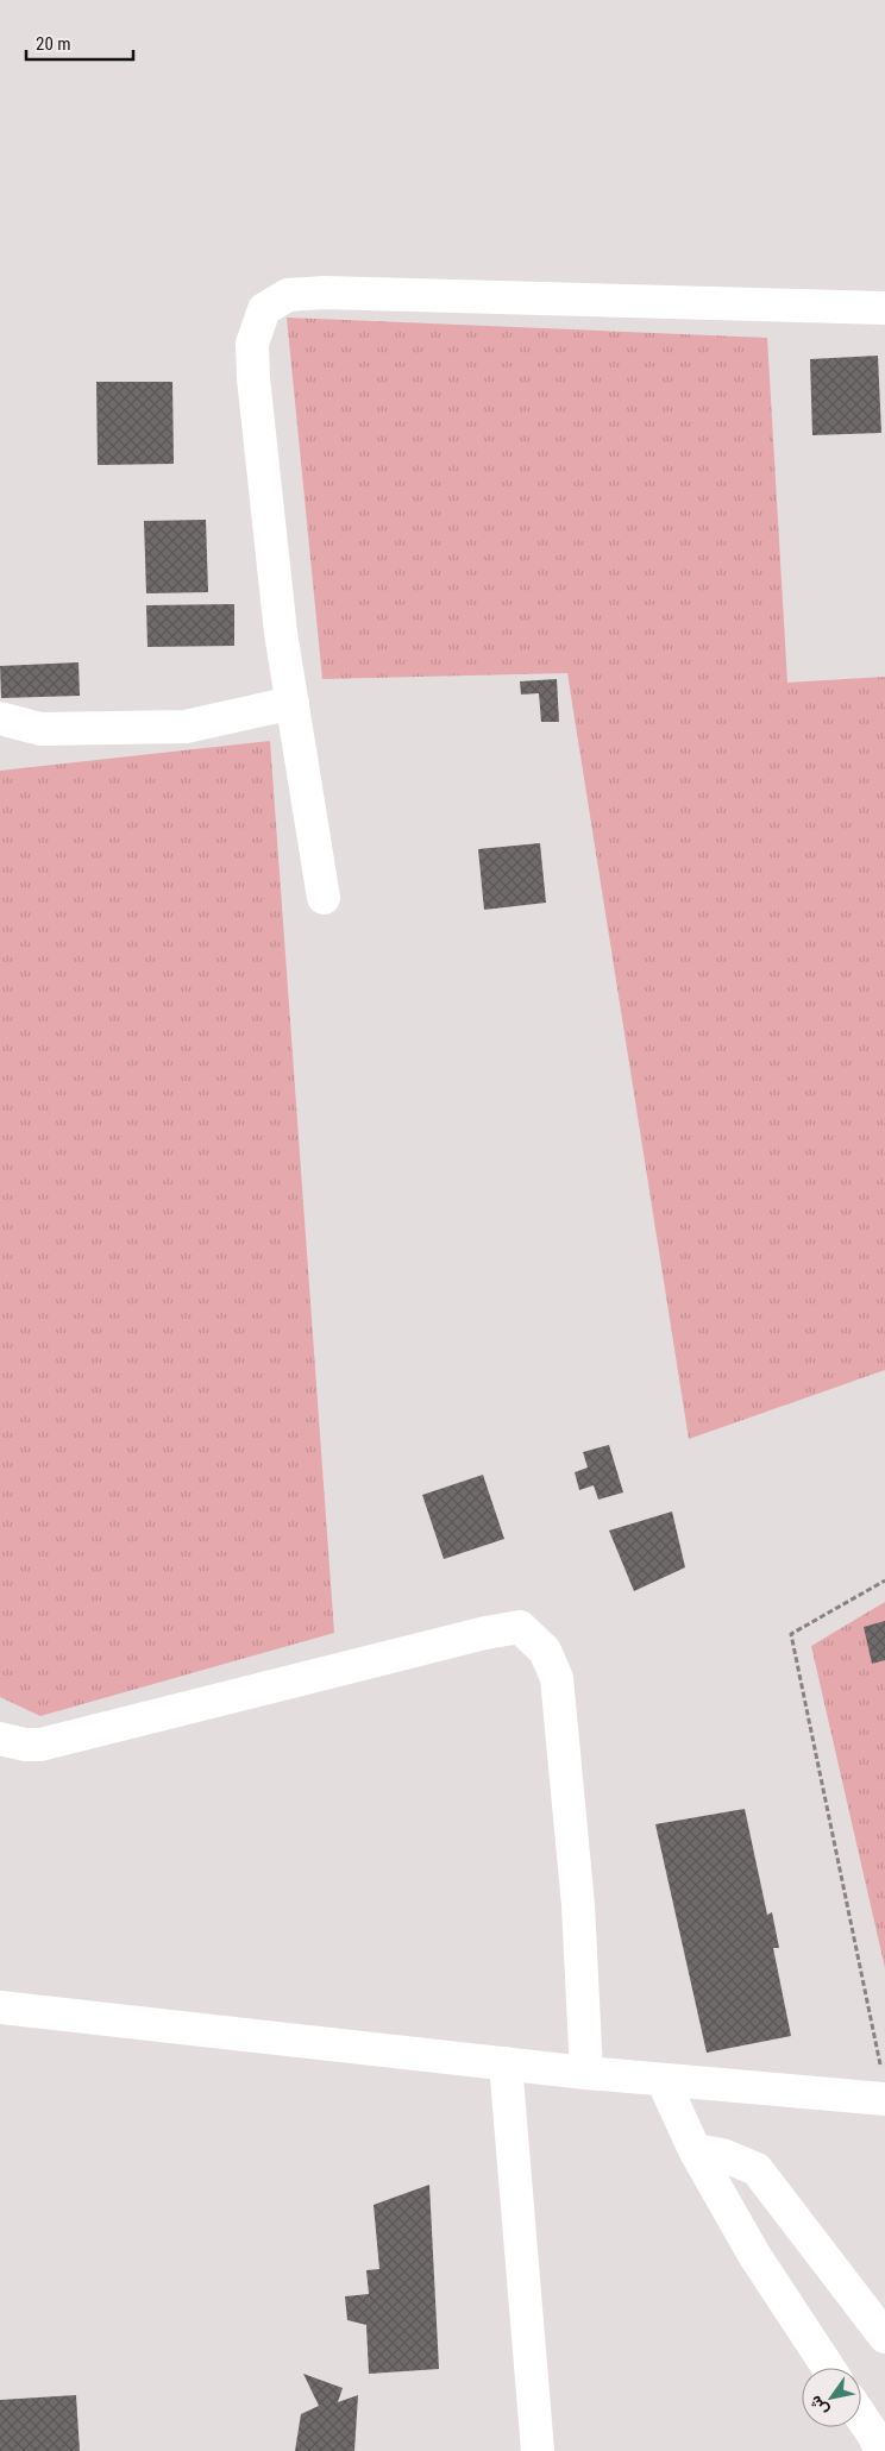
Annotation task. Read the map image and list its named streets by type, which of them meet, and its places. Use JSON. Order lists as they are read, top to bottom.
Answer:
{
  "scale_bar": "20 m",
  "north": "bottom left"
}
